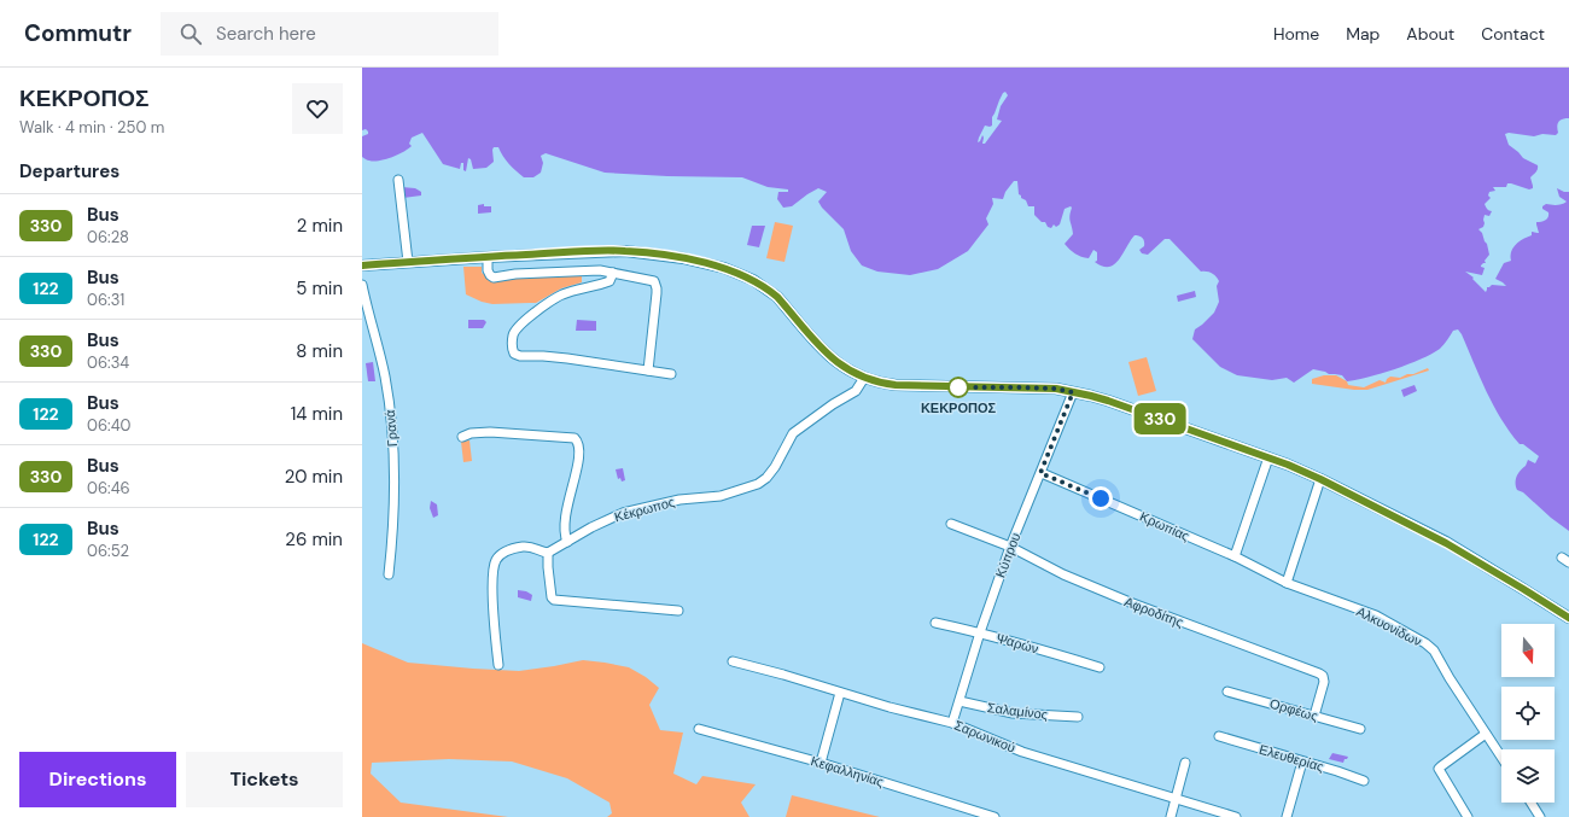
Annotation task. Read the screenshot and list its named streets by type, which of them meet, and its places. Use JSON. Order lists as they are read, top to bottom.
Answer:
{
  "streets": {
    "street": [
      "Γρανά",
      "Κέκρωπος",
      "Κρωπίας",
      "Κύπρου",
      "Αφροδίτης",
      "Αλκυονίδων",
      "Ψαρών",
      "Ορφέως",
      "Σαλαμίνος",
      "Σαρωνικού",
      "Ελευθερίας",
      "Κεφαλληνίας"
    ]
  },
  "crossings": [
    ["Κρωπίας", "Κύπρου"],
    ["Κρωπίας", "Αλκυονίδων"],
    ["Κύπρου", "Αφροδίτης"],
    ["Κύπρου", "Ψαρών"],
    ["Κύπρου", "Σαλαμίνος"],
    ["Κύπρου", "Σαρωνικού"],
    ["Αφροδίτης", "Ορφέως"]
  ],
  "places": ["ΚΕΚΡΟΠΟΣ"],
  "lines": ["bus line 330"],
  "north": "bottom",
  "page": {
    "header": "Commutr",
    "search": "Search here",
    "nav": [
      "Home",
      "Map",
      "About",
      "Contact"
    ],
    "heading": [
      ["ΚΕΚΡΟΠΟΣ", "Walk · 4 min · 250 m"],
      "Departures"
    ],
    "on_map": "330",
    "list": [
      {
        "mark": "330",
        "name": "Bus",
        "note": "06:28",
        "value": "2 min"
      },
      {
        "mark": "122",
        "name": "Bus",
        "note": "06:31",
        "value": "5 min"
      },
      {
        "mark": "330",
        "name": "Bus",
        "note": "06:34",
        "value": "8 min"
      },
      {
        "mark": "122",
        "name": "Bus",
        "note": "06:40",
        "value": "14 min"
      },
      {
        "mark": "330",
        "name": "Bus",
        "note": "06:46",
        "value": "20 min"
      },
      {
        "mark": "122",
        "name": "Bus",
        "note": "06:52",
        "value": "26 min"
      }
    ],
    "buttons": ["Directions", "Tickets"]
  }
}
